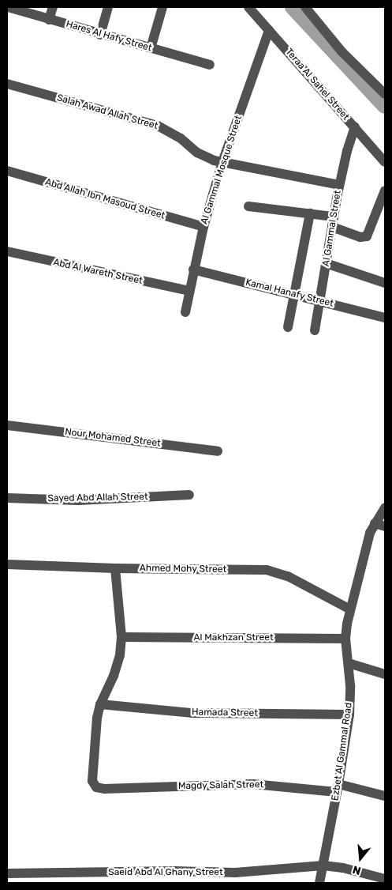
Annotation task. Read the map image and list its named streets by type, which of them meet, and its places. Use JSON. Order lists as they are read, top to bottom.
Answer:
{
  "streets": {
    "street": [
      "Hares Al Hafy Street",
      "Teraa Al Sahel Street",
      "Salah Awad Allah Street",
      "Al Gammal Mosque Street",
      "Abd Allah Ibn Masoud Street",
      "Al Gammal Street",
      "Abd Al Wareth Street",
      "Kamal Hanafy Street",
      "Nour Mohamed Street",
      "Sayed Abd Allah Street",
      "Ahmed Mohy Street",
      "Al Makhzan Street",
      "Hamada Street",
      "Ezbet Al Gammal Road",
      "Magdy Salah Street",
      "Saeid Abd Al Ghany Street"
    ]
  },
  "crossings": [
    ["Teraa Al Sahel Street", "Al Gammal Mosque Street"],
    ["Teraa Al Sahel Street", "Al Gammal Street"],
    ["Salah Awad Allah Street", "Al Gammal Mosque Street"],
    ["Salah Awad Allah Street", "Al Gammal Street"],
    ["Al Gammal Mosque Street", "Abd Allah Ibn Masoud Street"],
    ["Al Gammal Mosque Street", "Abd Al Wareth Street"],
    ["Al Gammal Mosque Street", "Kamal Hanafy Street"],
    ["Al Gammal Street", "Kamal Hanafy Street"],
    ["Ahmed Mohy Street", "Ezbet Al Gammal Road"],
    ["Al Makhzan Street", "Ezbet Al Gammal Road"],
    ["Hamada Street", "Ezbet Al Gammal Road"],
    ["Hamada Street", "Magdy Salah Street"],
    ["Ezbet Al Gammal Road", "Magdy Salah Street"],
    ["Ezbet Al Gammal Road", "Saeid Abd Al Ghany Street"]
  ],
  "north": "bottom"
}
